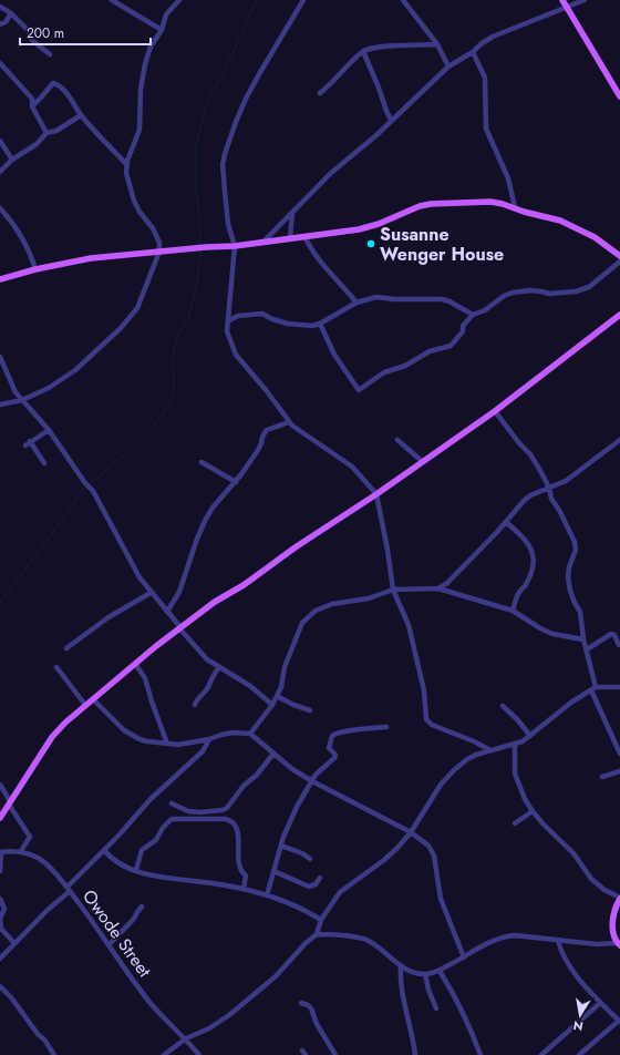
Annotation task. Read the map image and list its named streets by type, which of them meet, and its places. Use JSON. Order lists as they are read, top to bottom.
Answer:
{
  "streets": {
    "street": ["Owode Street"]
  },
  "places": ["Susanne Wenger House"],
  "scale_bar": "200 m",
  "north": "bottom"
}
